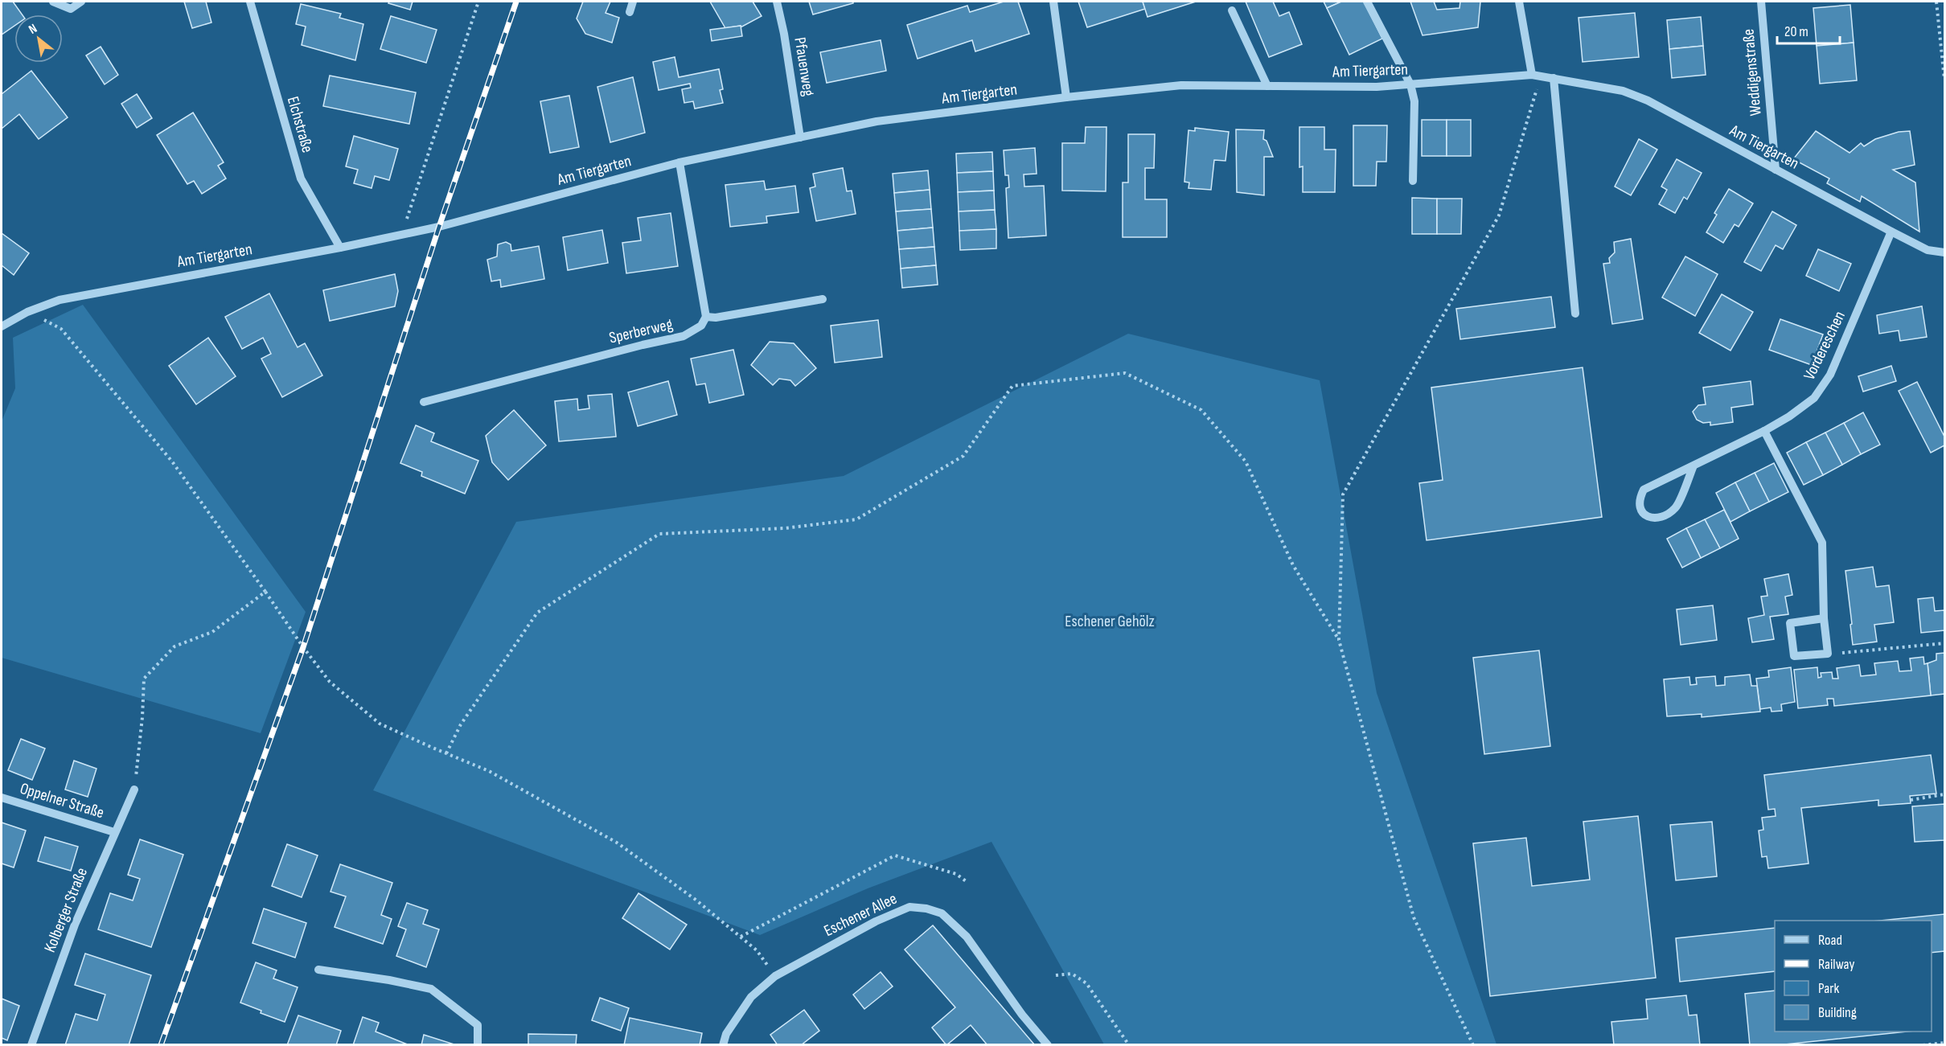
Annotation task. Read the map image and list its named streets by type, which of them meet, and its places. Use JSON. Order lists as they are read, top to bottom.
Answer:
{
  "streets": {
    "street": [
      "Pfauenweg",
      "Am Tiergarten",
      "Weddigenstraße",
      "Elchstraße",
      "Sperberweg",
      "Vordereschen",
      "Oppelner Straße",
      "Kolberger Straße",
      "Eschener Allee"
    ]
  },
  "crossings": [
    ["Pfauenweg", "Am Tiergarten"],
    ["Am Tiergarten", "Weddigenstraße"],
    ["Am Tiergarten", "Elchstraße"],
    ["Am Tiergarten", "Vordereschen"],
    ["Oppelner Straße", "Kolberger Straße"]
  ],
  "parks": ["Eschener Gehölz"],
  "legend": [
    "Road",
    "Railway",
    "Park",
    "Building"
  ],
  "scale_bar": "20 m",
  "north": "top left"
}
